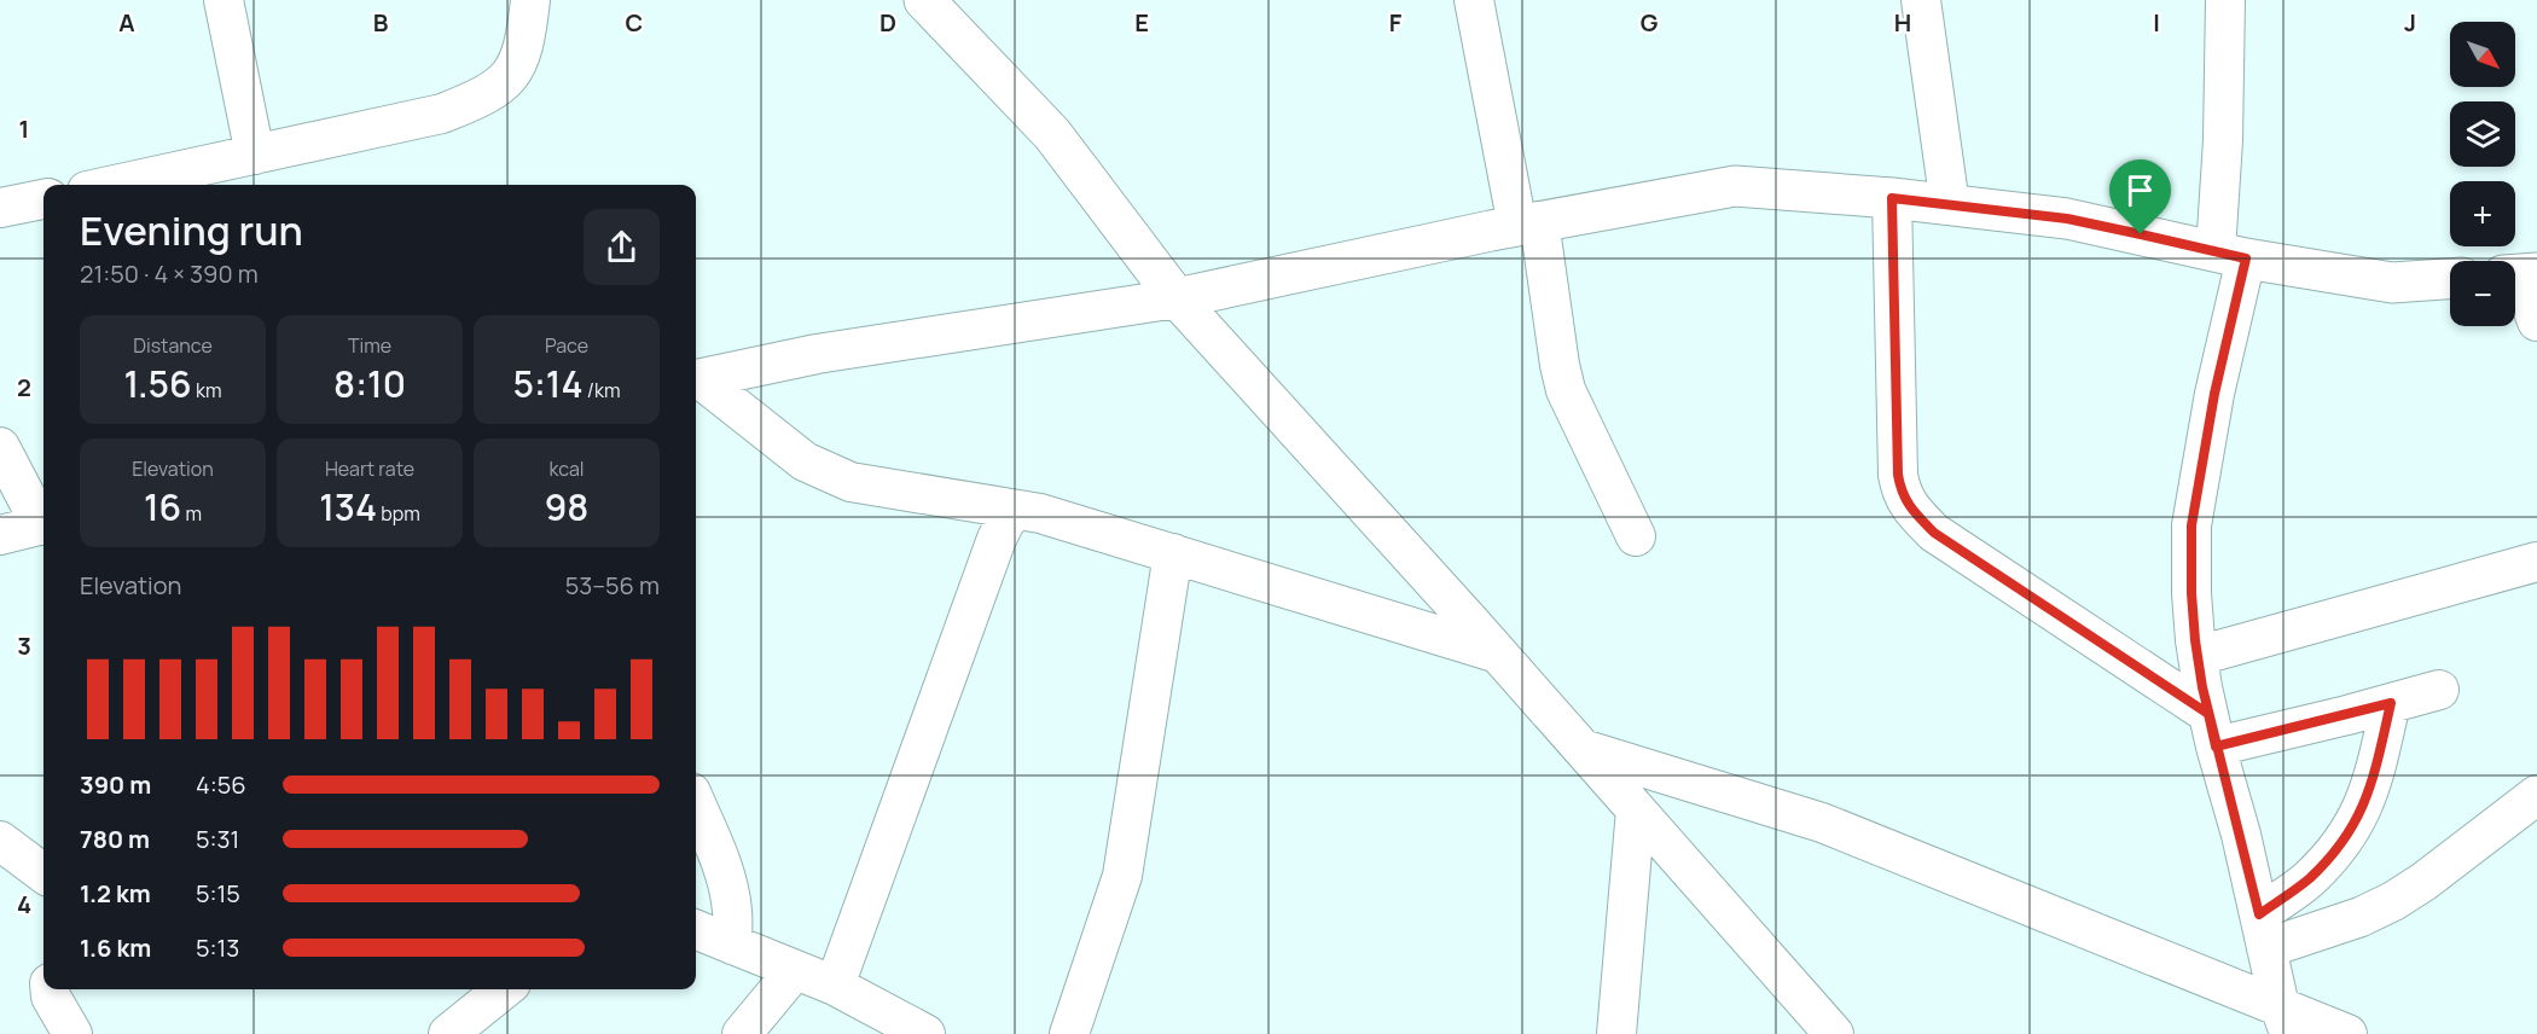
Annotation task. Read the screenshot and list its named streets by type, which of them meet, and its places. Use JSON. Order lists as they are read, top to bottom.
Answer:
{
  "north": "bottom right",
  "page": {
    "map_buttons": ["+", "−"],
    "heading": ["Evening run", "21:50 · 4 × 390 m"],
    "stats": [
      ["Distance", "1.56 km"],
      ["Time", "8:10"],
      ["Pace", "5:14 /km"],
      ["Elevation", "16 m"],
      ["Heart rate", "134 bpm"],
      ["kcal", "98"]
    ],
    "chart": ["Elevation", "53–56 m"],
    "list": [
      {
        "name": "390 m",
        "note": "4:56"
      },
      {
        "name": "780 m",
        "note": "5:31"
      },
      {
        "name": "1.2 km",
        "note": "5:15"
      },
      {
        "name": "1.6 km",
        "note": "5:13"
      }
    ]
  },
  "grid": {
    "columns": [
      "A",
      "B",
      "C",
      "D",
      "E",
      "F",
      "G",
      "H",
      "I",
      "J"
    ],
    "rows": [
      "1",
      "2",
      "3",
      "4"
    ]
  }
}
